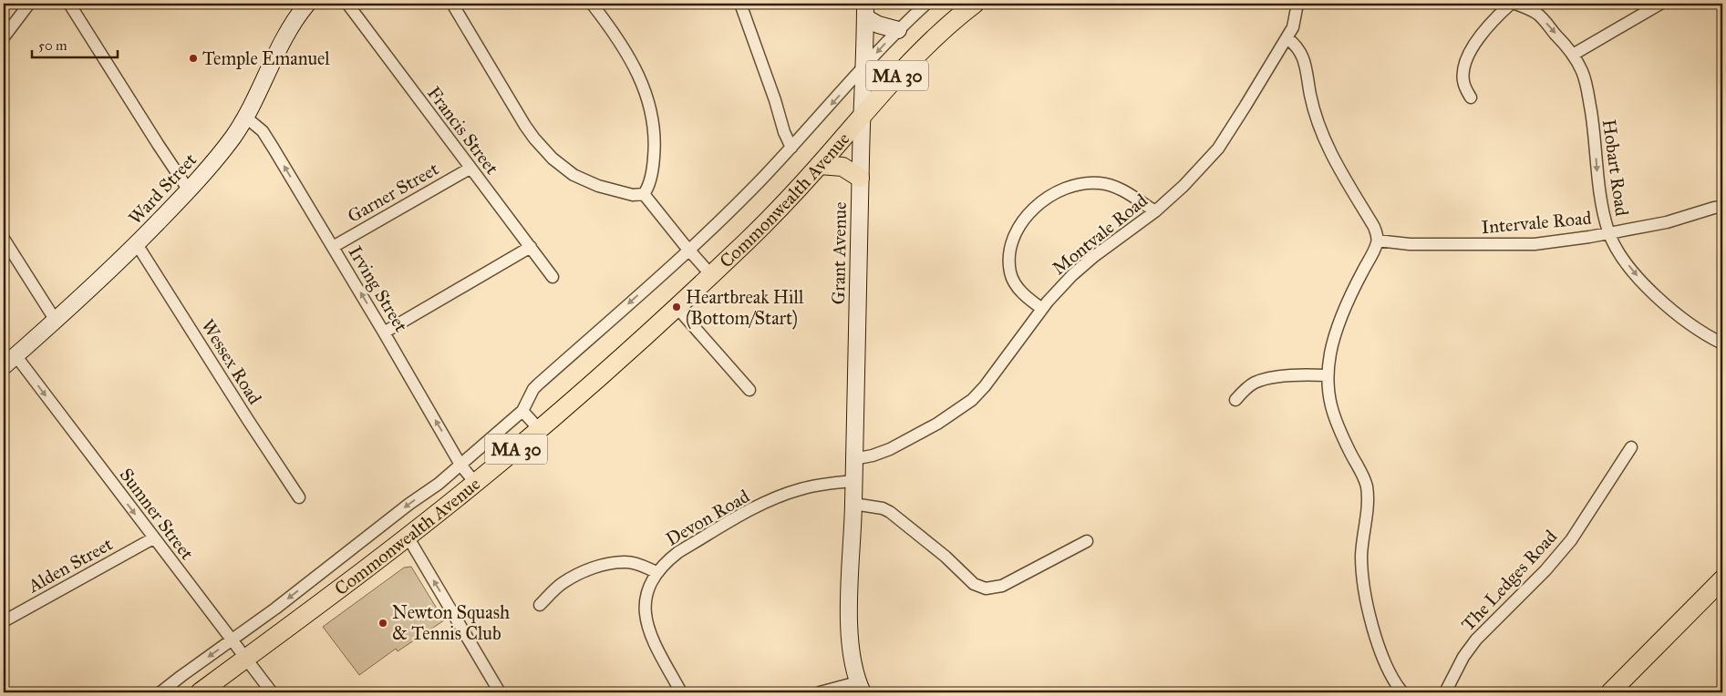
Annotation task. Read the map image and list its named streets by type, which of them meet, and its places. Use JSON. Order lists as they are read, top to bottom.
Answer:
{
  "streets": {
    "main road": ["MA 30", "Commonwealth Avenue"],
    "street": [
      "Francis Street",
      "Hobart Road",
      "Ward Street",
      "Garner Street",
      "Intervale Road",
      "Montvale Road",
      "Grant Avenue",
      "Irving Street",
      "Wessex Road",
      "Sumner Street",
      "Devon Road",
      "Alden Street",
      "The Ledges Road"
    ]
  },
  "crossings": [
    ["Francis Street", "Garner Street"],
    ["Hobart Road", "Intervale Road"],
    ["Ward Street", "Irving Street"],
    ["Ward Street", "Wessex Road"],
    ["Ward Street", "Sumner Street"],
    ["Garner Street", "Irving Street"],
    ["Commonwealth Avenue", "Grant Avenue"],
    ["Commonwealth Avenue", "Irving Street"],
    ["Commonwealth Avenue", "Sumner Street"],
    ["Montvale Road", "Grant Avenue"],
    ["Grant Avenue", "Devon Road"],
    ["Sumner Street", "Alden Street"]
  ],
  "one_way": [
    "Hobart Road",
    "Commonwealth Avenue",
    "Irving Street",
    "Sumner Street"
  ],
  "places": ["Temple Emanuel", "Heartbreak Hill (Bottom/Start)", "Newton Squash & Tennis Club"],
  "scale_bar": "50 m"
}
